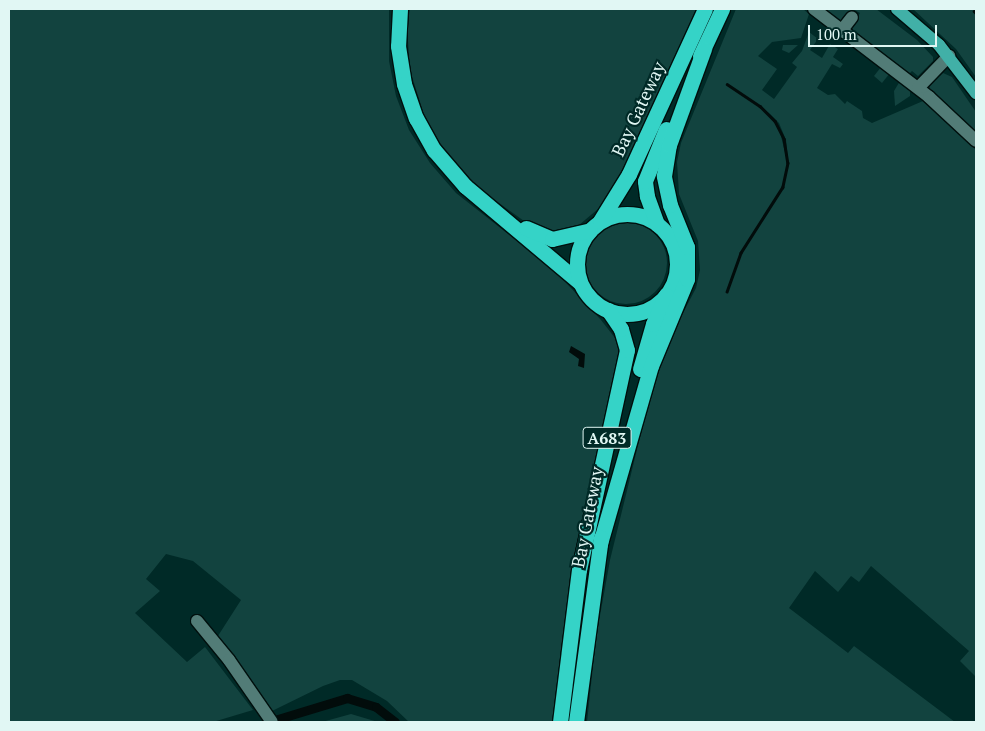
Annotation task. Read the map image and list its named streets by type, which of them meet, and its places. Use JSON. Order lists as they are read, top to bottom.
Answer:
{
  "streets": {
    "highway": ["Bay Gateway", "A683"]
  },
  "scale_bar": "100 m"
}
